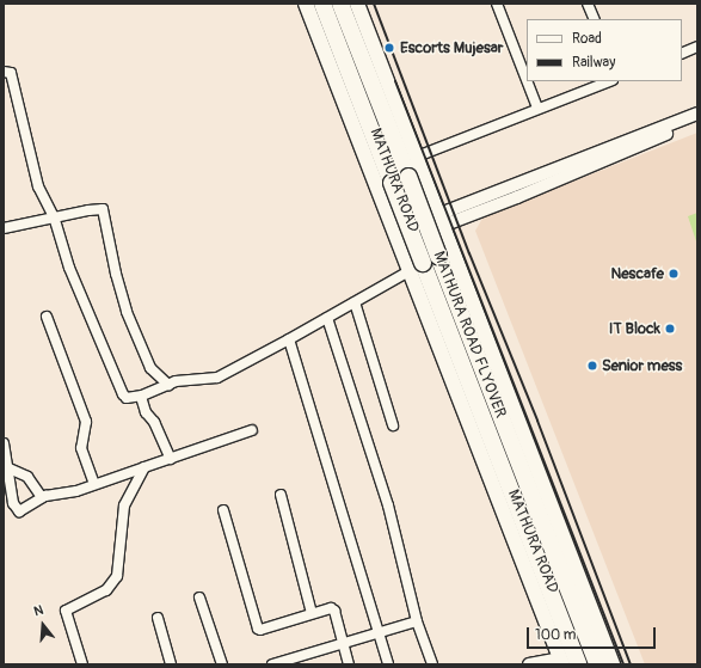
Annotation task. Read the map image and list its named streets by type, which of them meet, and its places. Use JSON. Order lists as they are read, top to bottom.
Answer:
{
  "streets": {
    "highway": ["MATHURA ROAD FLYOVER"],
    "main road": ["MATHURA ROAD"]
  },
  "places": [
    "Escorts Mujesar",
    "Nescafe",
    "IT Block",
    "Senior mess"
  ],
  "legend": ["Road", "Railway"],
  "scale_bar": "100 m",
  "north": "top"
}
